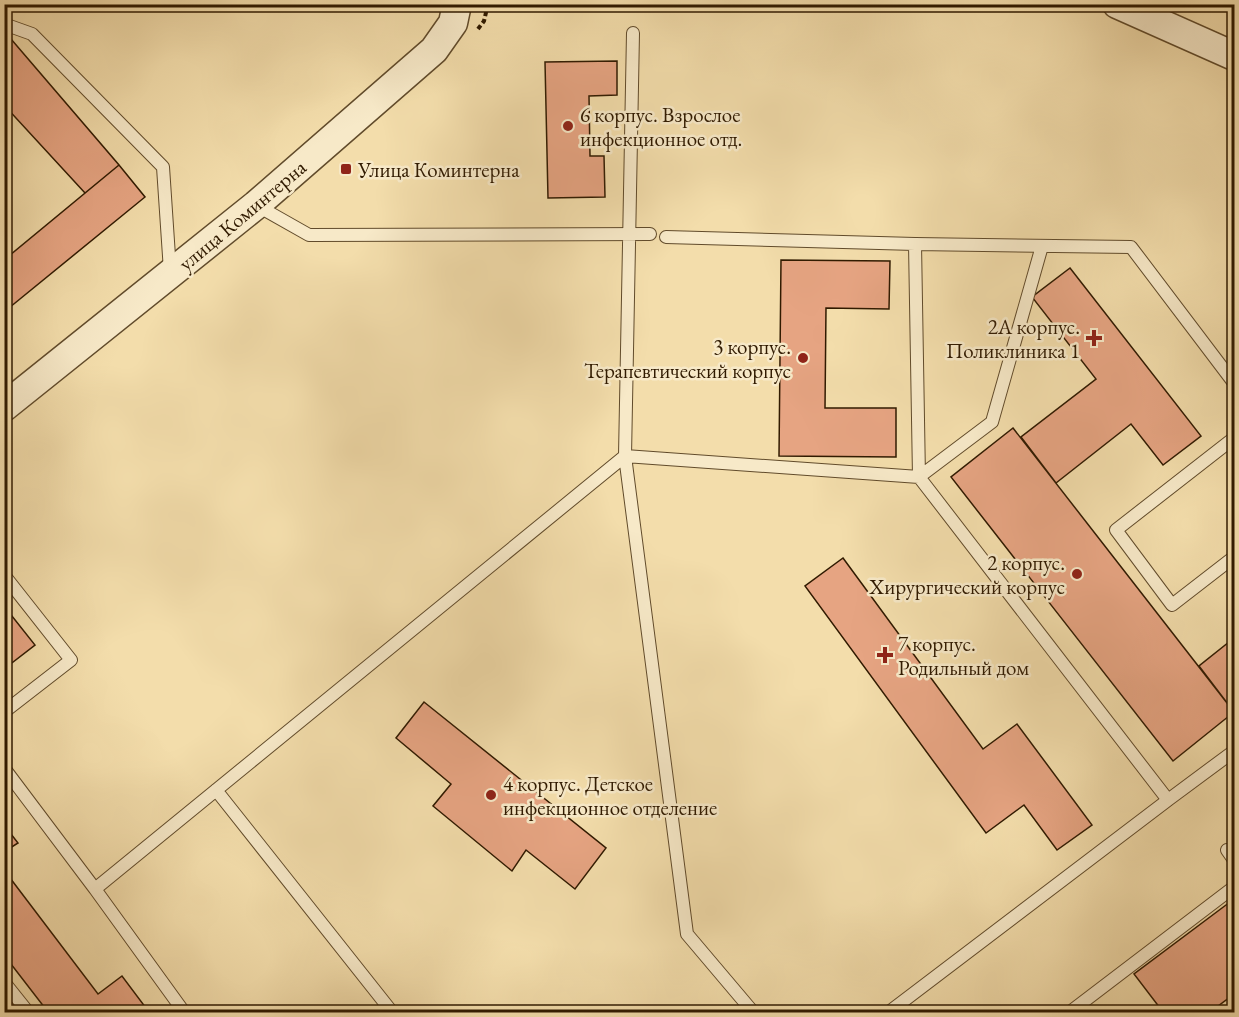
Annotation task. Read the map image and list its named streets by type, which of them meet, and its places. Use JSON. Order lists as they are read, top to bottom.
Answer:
{
  "streets": {
    "street": ["улица Коминтерна"]
  },
  "places": {
    "other": [
      "6 корпус. Взрослое инфекционное отд.",
      "3 корпус. Терапевтический корпус",
      "2 корпус. Хирургический корпус",
      "4 корпус. Детское инфекционное отделение"
    ],
    "transit": ["Улица Коминтерна"],
    "health": ["2А корпус. Поликлиника 1", "7 корпус. Родильный дом"]
  }
}
